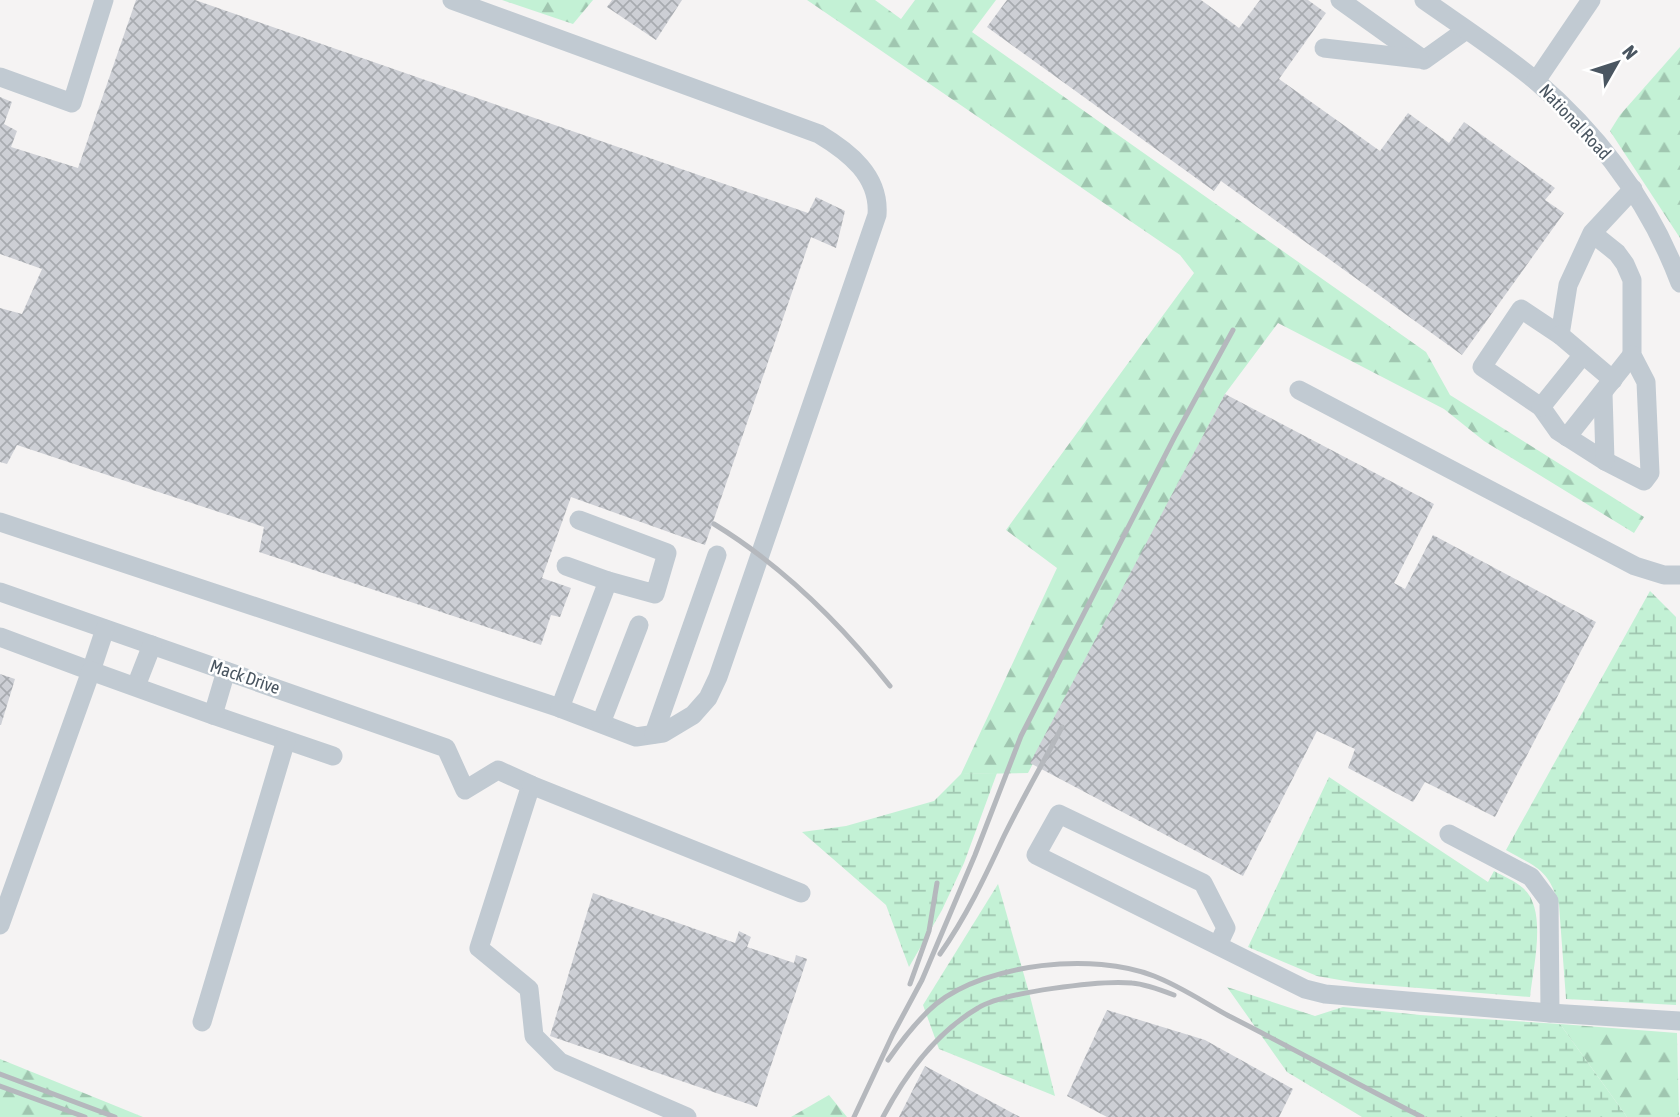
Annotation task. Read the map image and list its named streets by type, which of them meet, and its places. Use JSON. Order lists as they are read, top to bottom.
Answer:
{
  "streets": {
    "street": ["National Road", "Mack Drive"]
  },
  "north": "top right"
}
